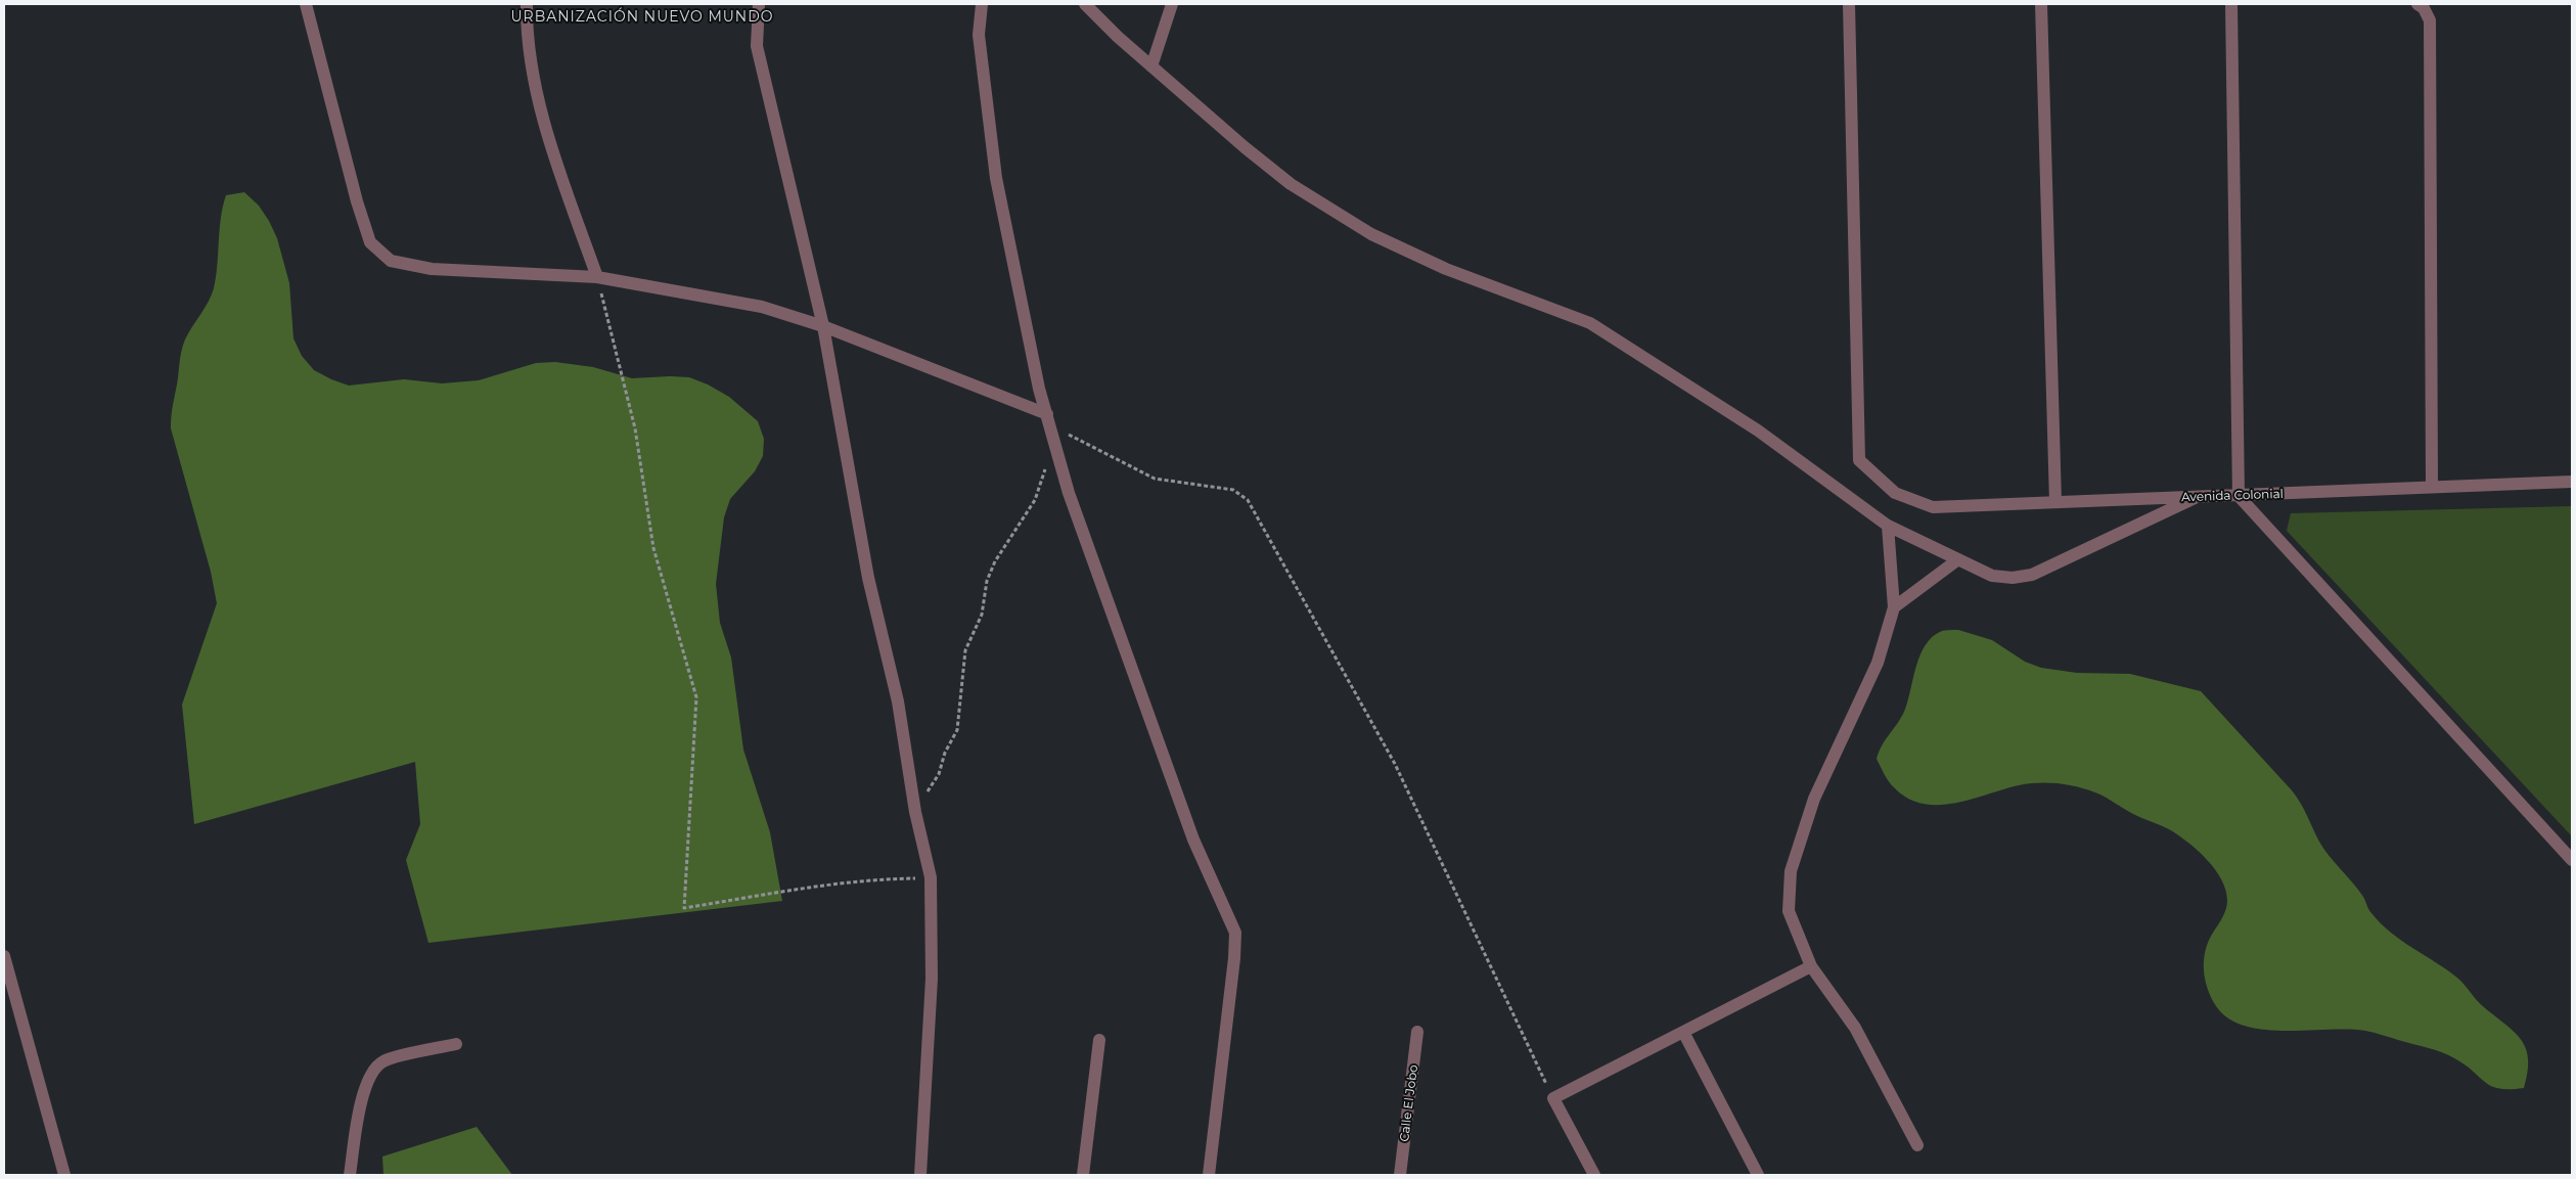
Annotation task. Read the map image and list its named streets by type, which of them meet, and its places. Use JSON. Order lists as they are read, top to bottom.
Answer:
{
  "streets": {
    "street": ["Avenida Colonial", "Calle El Jobo"]
  },
  "districts": ["URBANIZACIÓN NUEVO MUNDO"]
}
